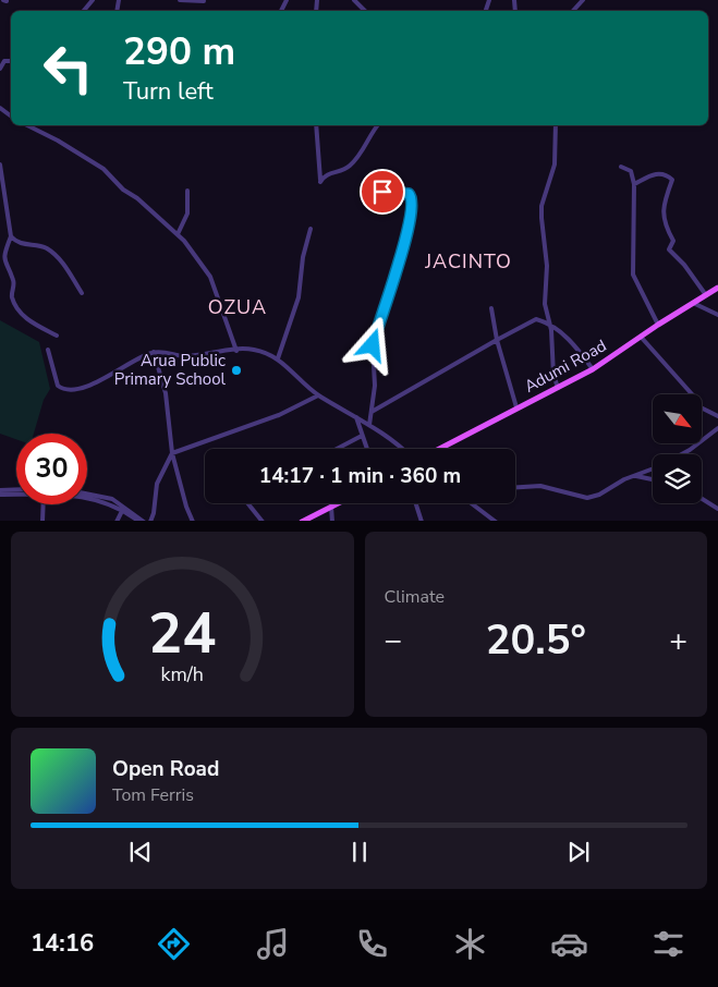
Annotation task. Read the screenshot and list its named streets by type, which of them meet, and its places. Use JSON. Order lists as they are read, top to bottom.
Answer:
{
  "streets": {
    "main road": ["Adumi Road"]
  },
  "districts": ["JACINTO", "OZUA"],
  "places": ["Arua Public Primary School"],
  "north": "bottom right",
  "page": {
    "turn": ["290 m", "Turn left"],
    "limit": "30",
    "trip": "14:17 · 1 min · 360 m",
    "tile": "Climate",
    "heat": ["−", "20.5°", "+"],
    "song": ["Open Road", "Tom Ferris"],
    "tabs": "14:16",
    "gauge": ["24", "km/h"]
  }
}
